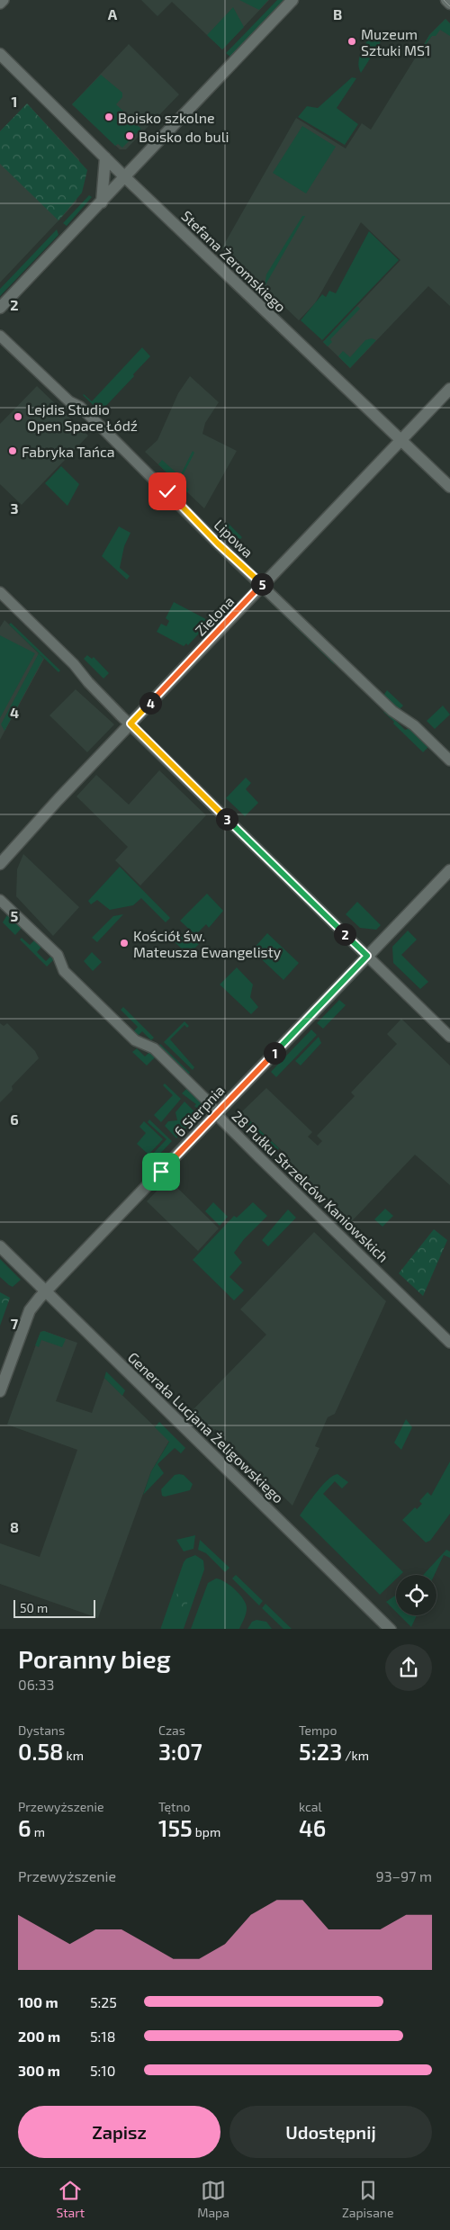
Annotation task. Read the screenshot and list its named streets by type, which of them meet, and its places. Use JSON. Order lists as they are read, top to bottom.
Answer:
{
  "streets": {
    "street": [
      "Stefana Żeromskiego",
      "Lipowa",
      "Zielona",
      "6 Sierpnia",
      "28 Pułku Strzelców Kaniowskich",
      "Generała Lucjana Żeligowskiego"
    ]
  },
  "crossings": [
    ["Stefana Żeromskiego", "Zielona"],
    ["Lipowa", "Zielona"],
    ["6 Sierpnia", "28 Pułku Strzelców Kaniowskich"],
    ["6 Sierpnia", "Generała Lucjana Żeligowskiego"]
  ],
  "places": [
    "Muzeum Sztuki MS1",
    "Boisko szkolne",
    "Boisko do buli",
    "Lejdis Studio Open Space Łódź",
    "Fabryka Tańca",
    "Kościół św. Mateusza Ewangelisty"
  ],
  "scale_bar": "50 m",
  "page": {
    "pins": [
      "5",
      "4",
      "3",
      "2",
      "1"
    ],
    "scale": "50 m",
    "heading": ["Poranny bieg", "06:33"],
    "stats": [
      ["Dystans", "0.58 km"],
      ["Czas", "3:07"],
      ["Tempo", "5:23 /km"],
      ["Przewyższenie", "6 m"],
      ["Tętno", "155 bpm"],
      ["kcal", "46"]
    ],
    "chart": ["Przewyższenie", "93–97 m"],
    "list": [
      {
        "name": "100 m",
        "note": "5:25"
      },
      {
        "name": "200 m",
        "note": "5:18"
      },
      {
        "name": "300 m",
        "note": "5:10"
      }
    ],
    "buttons": ["Zapisz", "Udostępnij"],
    "tabs": ["Start", "Mapa", "Zapisane"]
  },
  "grid": {
    "columns": ["A", "B"],
    "rows": [
      "1",
      "2",
      "3",
      "4",
      "5",
      "6",
      "7",
      "8"
    ]
  }
}
